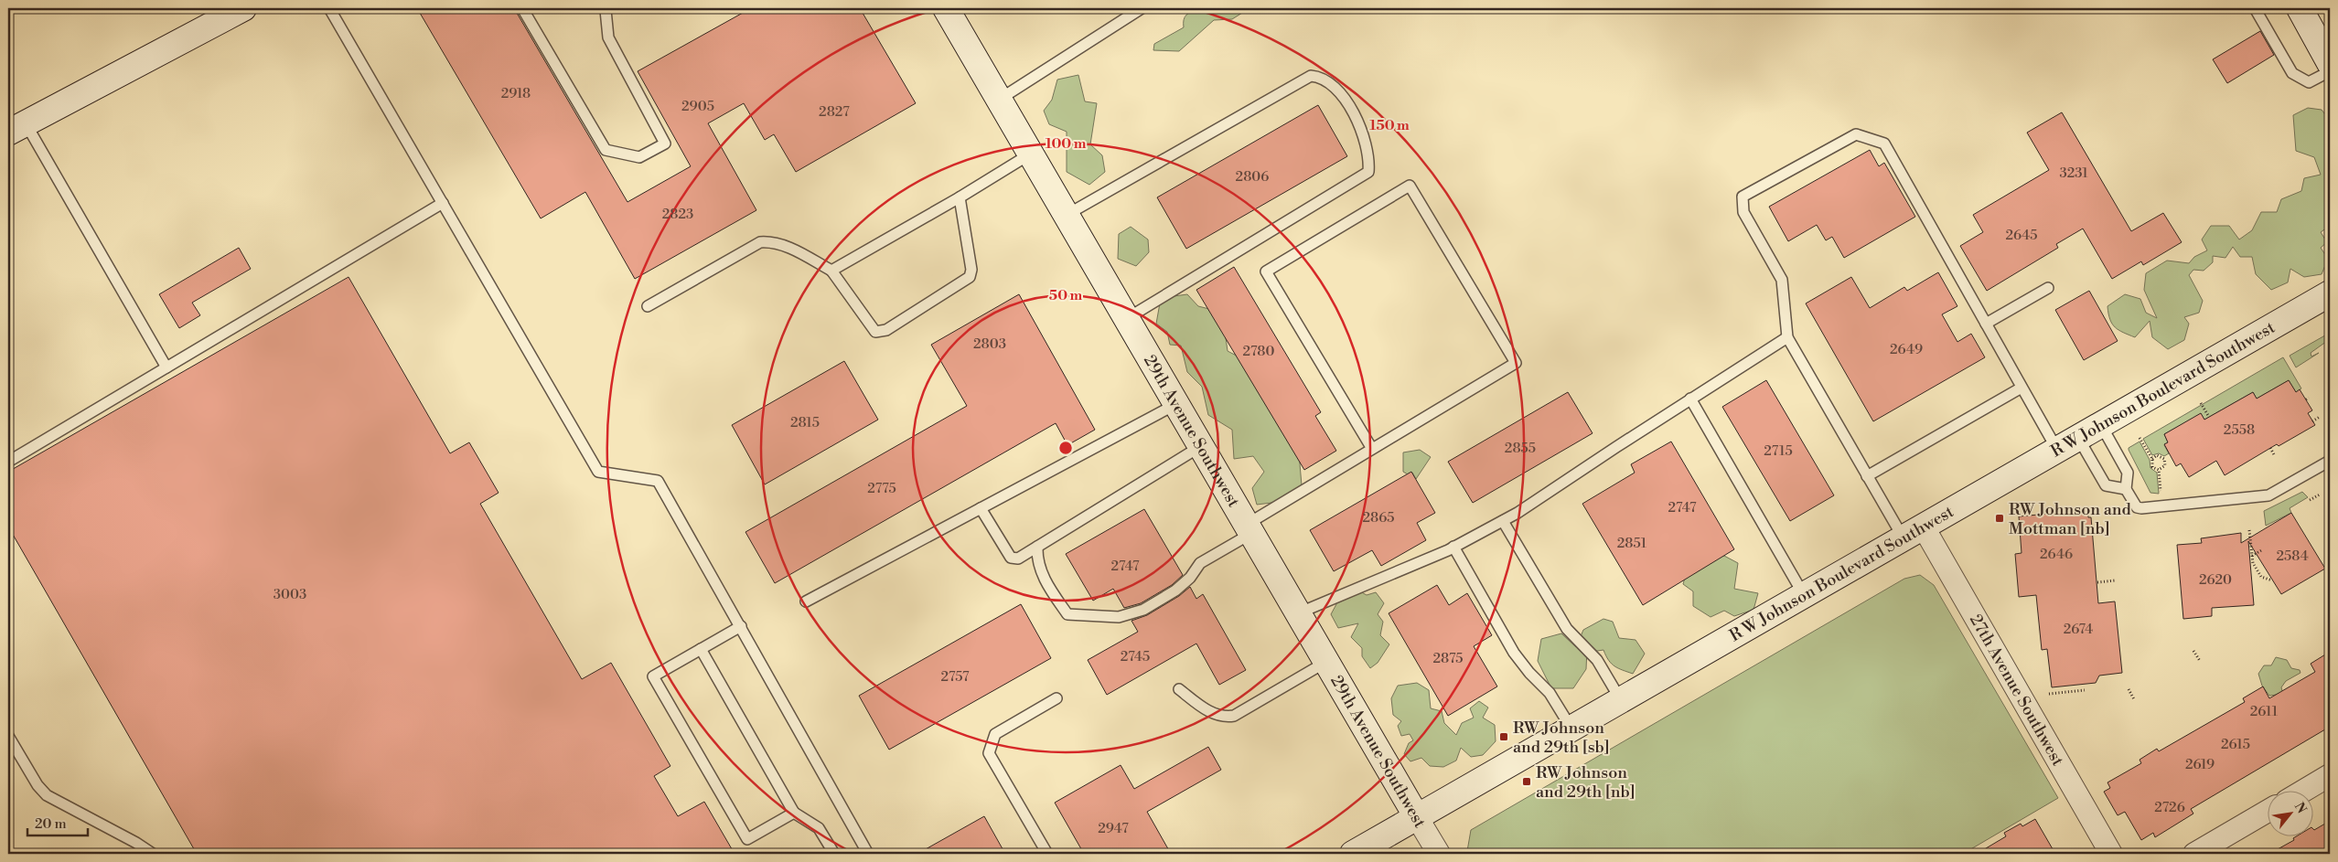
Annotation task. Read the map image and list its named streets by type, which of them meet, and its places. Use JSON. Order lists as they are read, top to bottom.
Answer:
{
  "streets": {
    "street": ["R W Johnson Boulevard Southwest", "29th Avenue Southwest", "27th Avenue Southwest"]
  },
  "crossings": [
    ["R W Johnson Boulevard Southwest", "29th Avenue Southwest"],
    ["R W Johnson Boulevard Southwest", "27th Avenue Southwest"]
  ],
  "places": {
    "transit": ["RW Johnson and Mottman [nb]", "RW Johnson and 29th [sb]", "RW Johnson and 29th [nb]"]
  },
  "house_numbers": [
    "2918",
    "2905",
    "2827",
    "3231",
    "2806",
    "2823",
    "2645",
    "2803",
    "2649",
    "2780",
    "2815",
    "2558",
    "2855",
    "2715",
    "2775",
    "2747",
    "2865",
    "2851",
    "2646",
    "2584",
    "2747",
    "2620",
    "3003",
    "2674",
    "2745",
    "2875",
    "2757",
    "2611",
    "2615",
    "2619",
    "2726",
    "2947"
  ],
  "scale_bar": "20 m",
  "north": "top right",
  "rings": ["150 m", "100 m", "50 m"]
}
